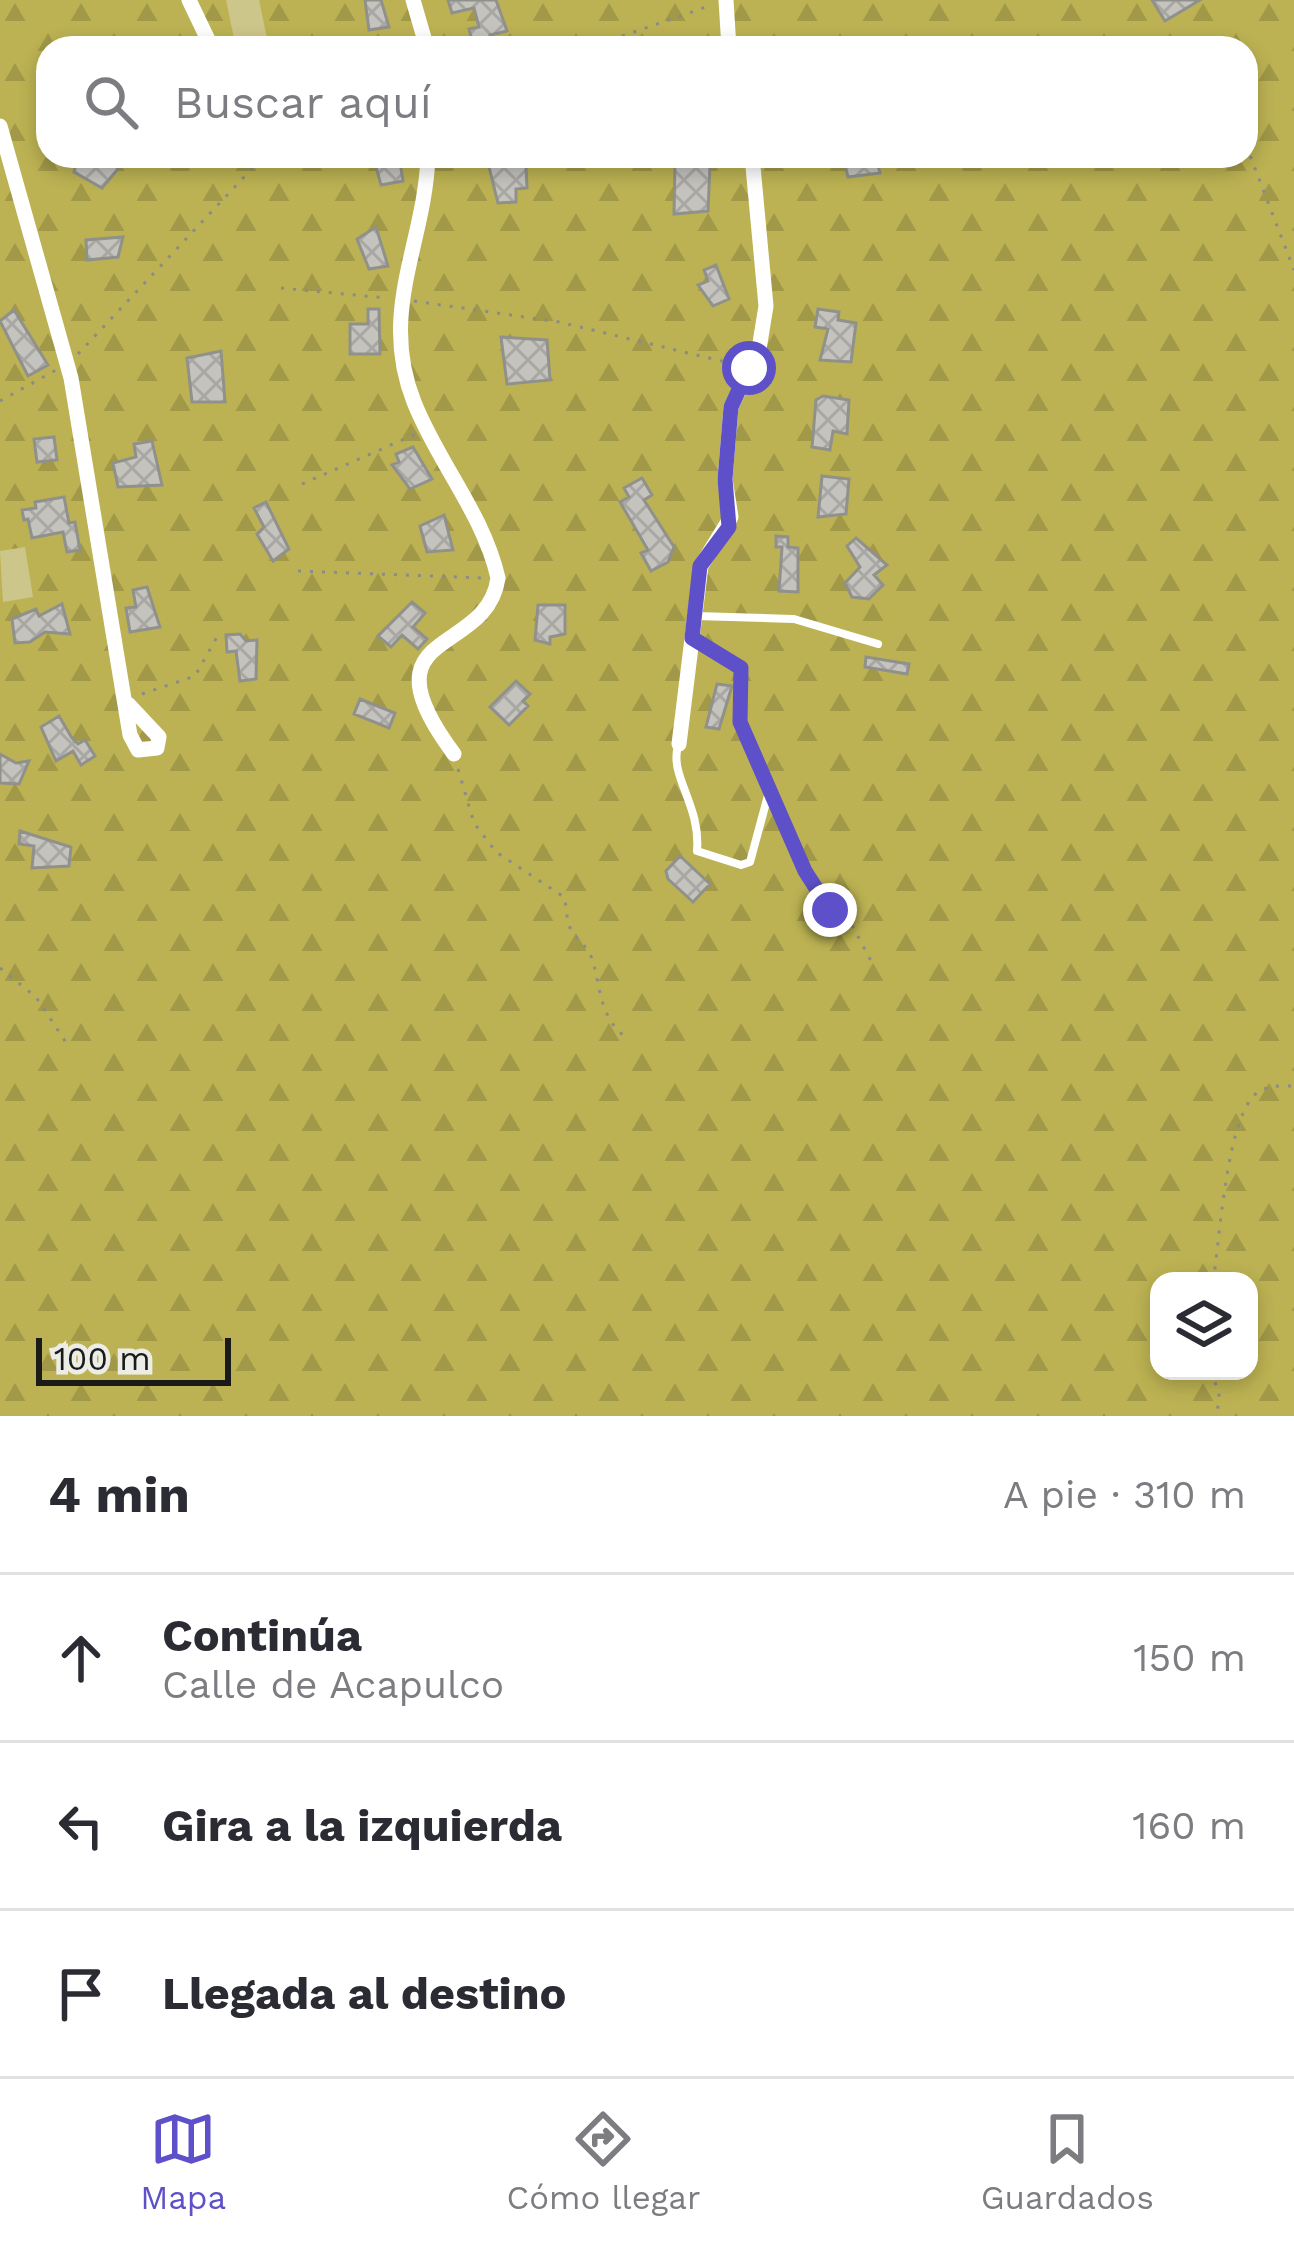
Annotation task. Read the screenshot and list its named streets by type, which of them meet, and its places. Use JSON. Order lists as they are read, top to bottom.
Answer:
{
  "scale_bar": "100 m",
  "page": {
    "search": "Buscar aquí",
    "scale": "100 m",
    "heading": ["4 min", "A pie · 310 m"],
    "list": [
      ["Continúa", "Calle de Acapulco", "150 m"],
      ["Gira a la izquierda", "160 m"],
      "Llegada al destino"
    ],
    "nav": ["Mapa", "Cómo llegar", "Guardados"]
  }
}
